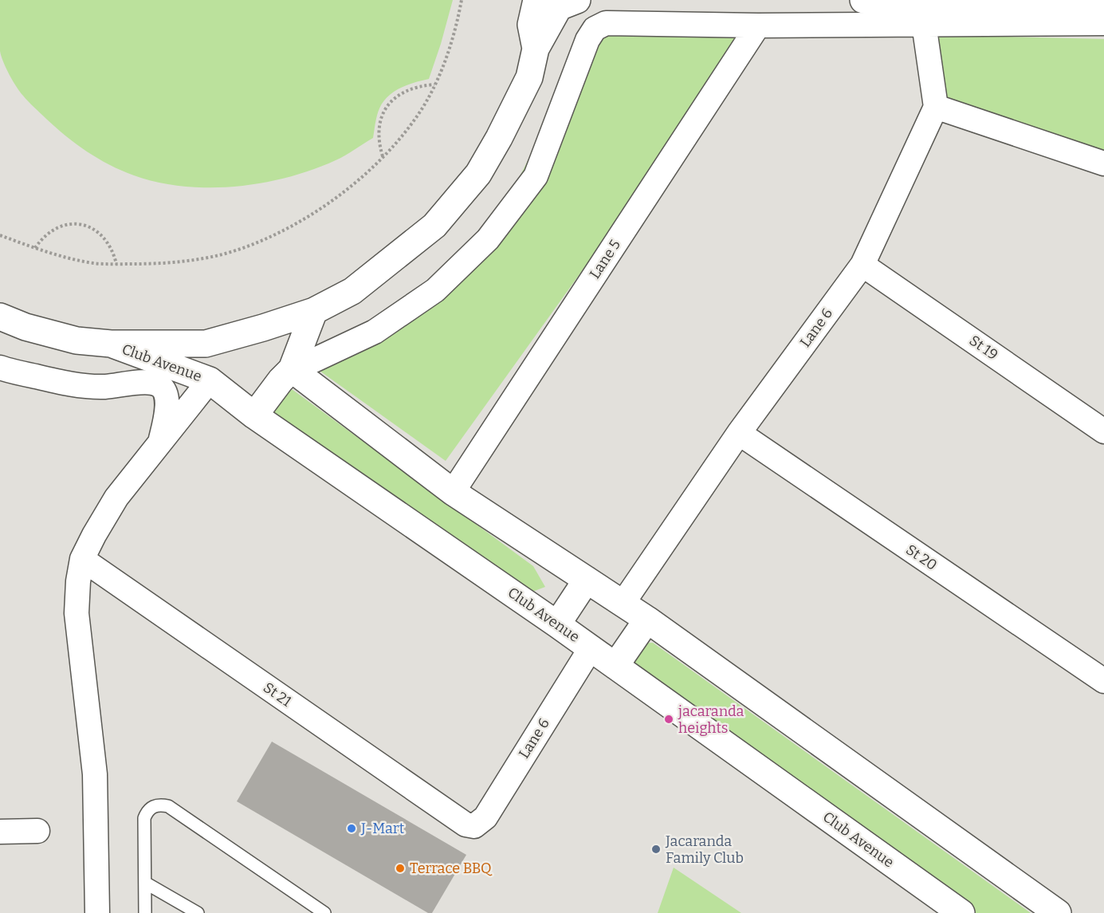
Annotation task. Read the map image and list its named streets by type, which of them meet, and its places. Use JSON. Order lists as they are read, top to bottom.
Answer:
{
  "streets": {
    "street": [
      "Lane 5",
      "Lane 6",
      "St 19",
      "Club Avenue",
      "St 20",
      "St 21"
    ]
  },
  "crossings": [
    ["Lane 6", "St 19"],
    ["Lane 6", "Club Avenue"],
    ["Lane 6", "St 20"],
    ["Lane 6", "St 21"]
  ],
  "places": [
    "jacaranda heights",
    "J-Mart",
    "Jacaranda Family Club",
    "Terrace BBQ"
  ]
}
